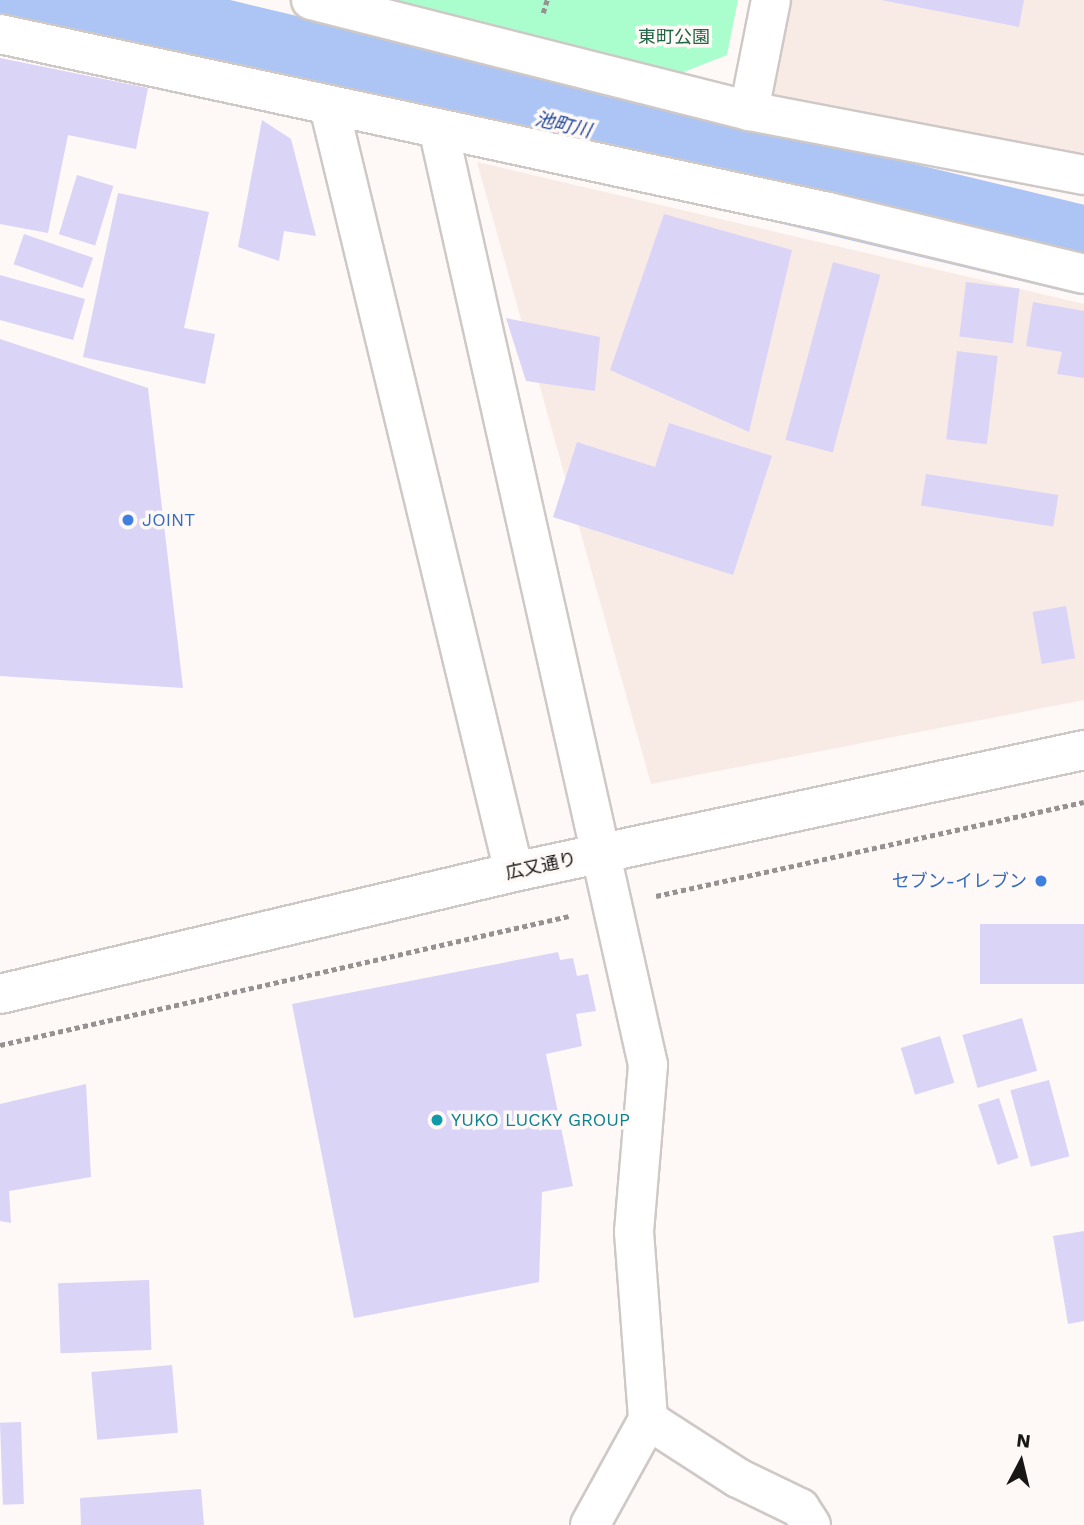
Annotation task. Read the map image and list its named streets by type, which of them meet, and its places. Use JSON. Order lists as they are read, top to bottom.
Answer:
{
  "streets": {
    "street": ["広又通り"]
  },
  "water": ["池町川"],
  "parks": ["東町公園"],
  "places": ["JOINT", "セブン-イレブン", "YUKO LUCKY GROUP"],
  "north": "top"
}
